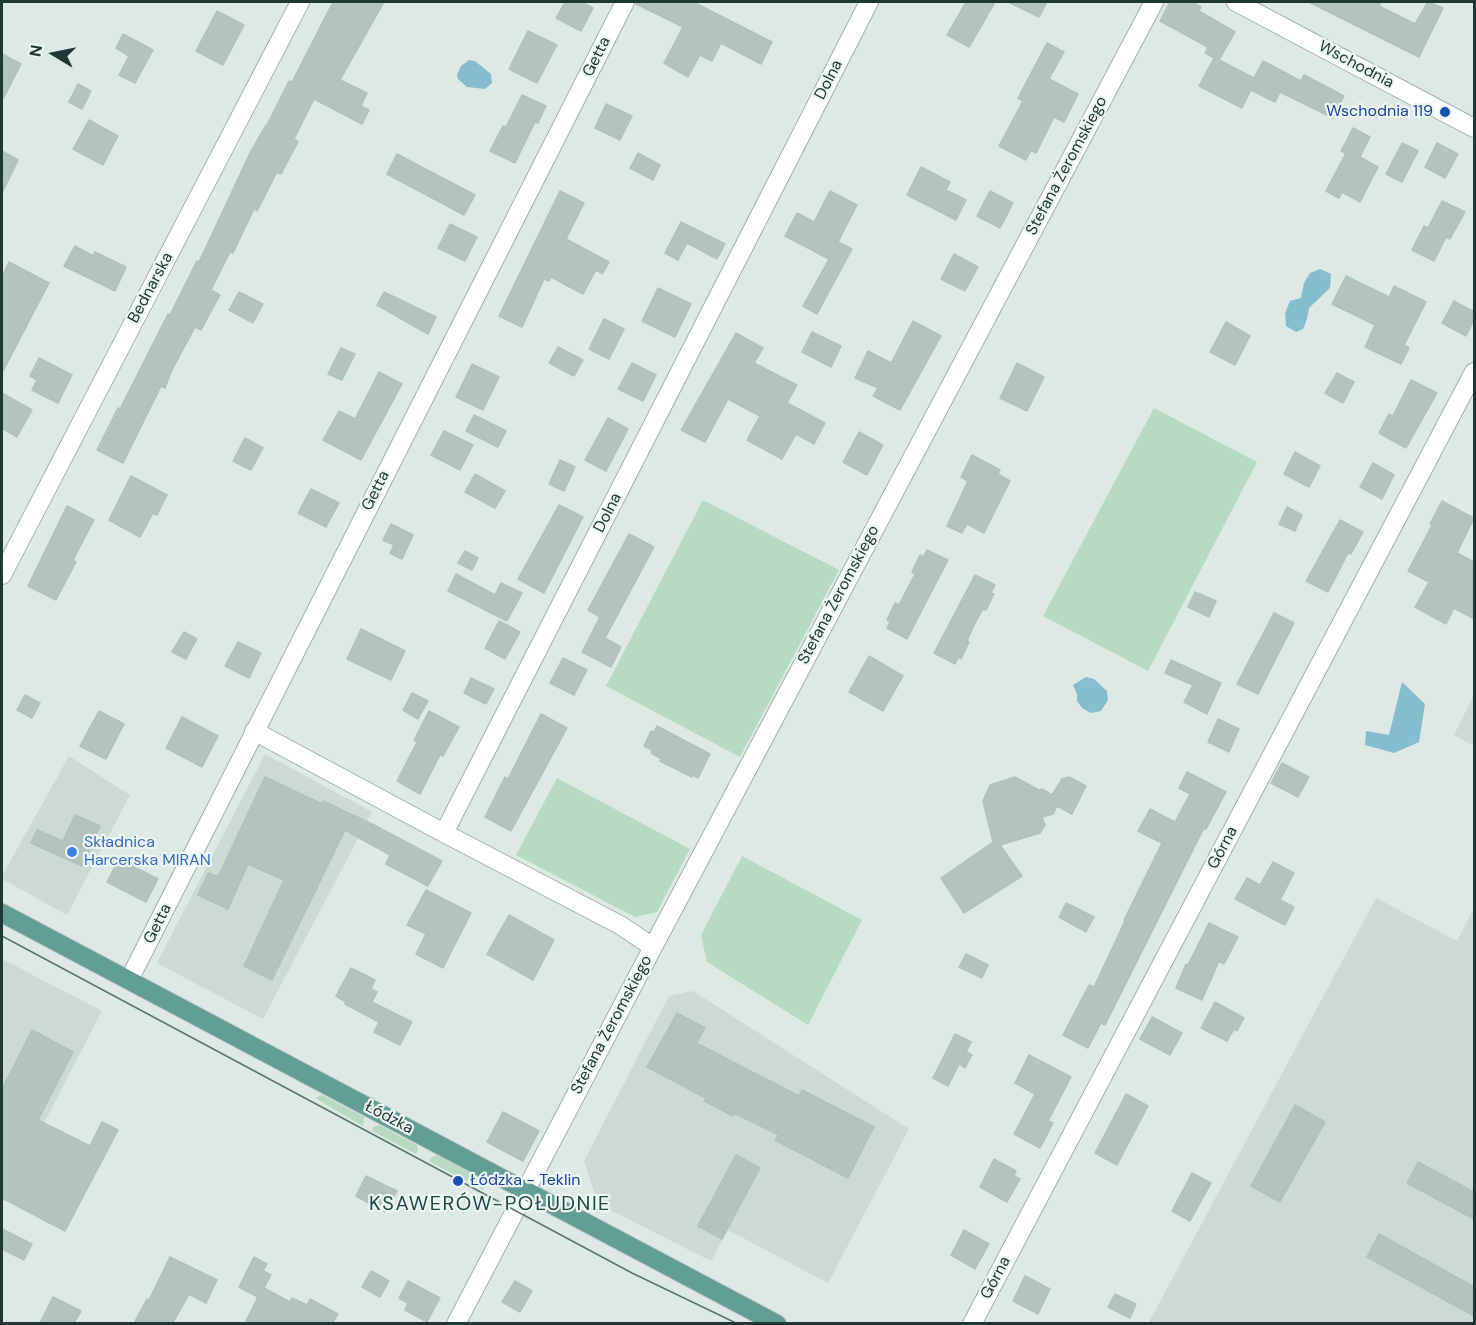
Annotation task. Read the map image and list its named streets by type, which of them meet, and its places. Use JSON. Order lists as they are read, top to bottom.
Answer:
{
  "streets": {
    "main road": ["Łódzka"],
    "street": [
      "Getta",
      "Wschodnia",
      "Dolna",
      "Stefana Żeromskiego",
      "Bednarska",
      "Górna"
    ]
  },
  "crossings": [
    ["Getta", "Łódzka"],
    ["Stefana Żeromskiego", "Łódzka"]
  ],
  "districts": ["KSAWERÓW-POŁUDNIE"],
  "places": ["Wschodnia 119", "Składnica Harcerska MIRAN", "Łódzka - Teklin"],
  "north": "left"
}
